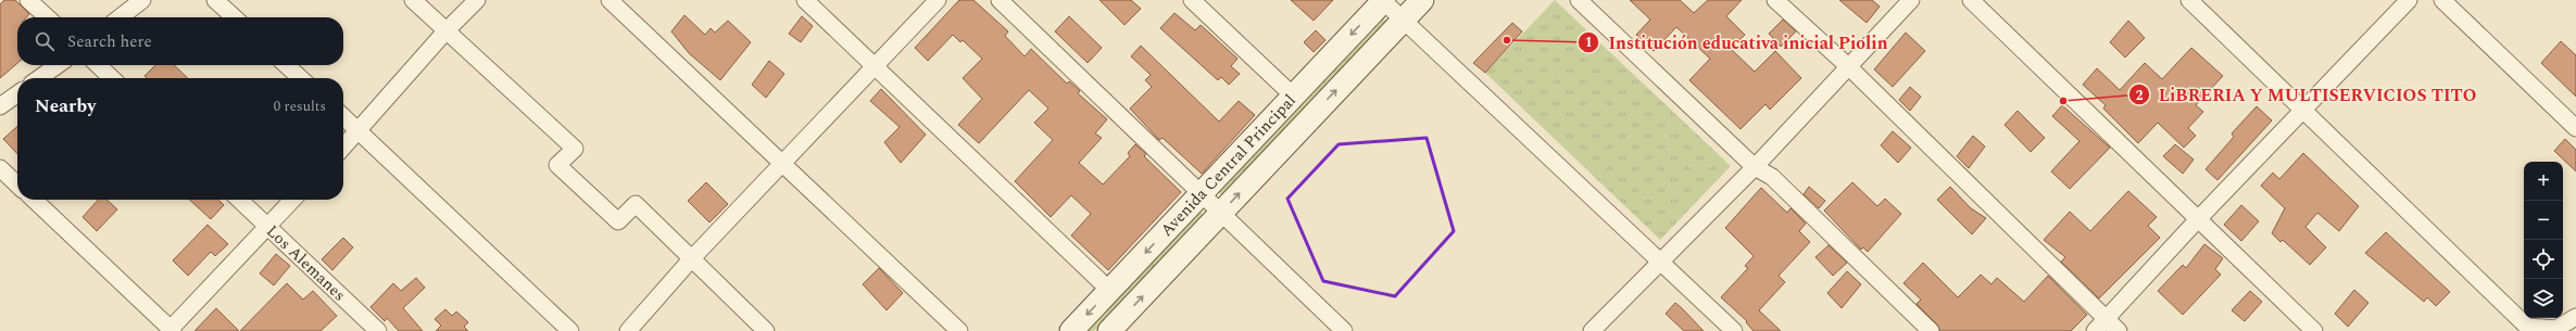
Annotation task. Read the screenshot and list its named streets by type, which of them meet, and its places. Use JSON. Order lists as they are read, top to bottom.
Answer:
{
  "streets": {
    "street": ["Avenida Central Principal", "Los Alemanes"]
  },
  "places": ["Institución educativa inicial Piolin", "LiBRERIA Y MULTISERVICIOS TITO"],
  "page": {
    "search": "Search here",
    "heading": ["Nearby", "0 results"],
    "map_buttons": ["+", "−"]
  }
}
